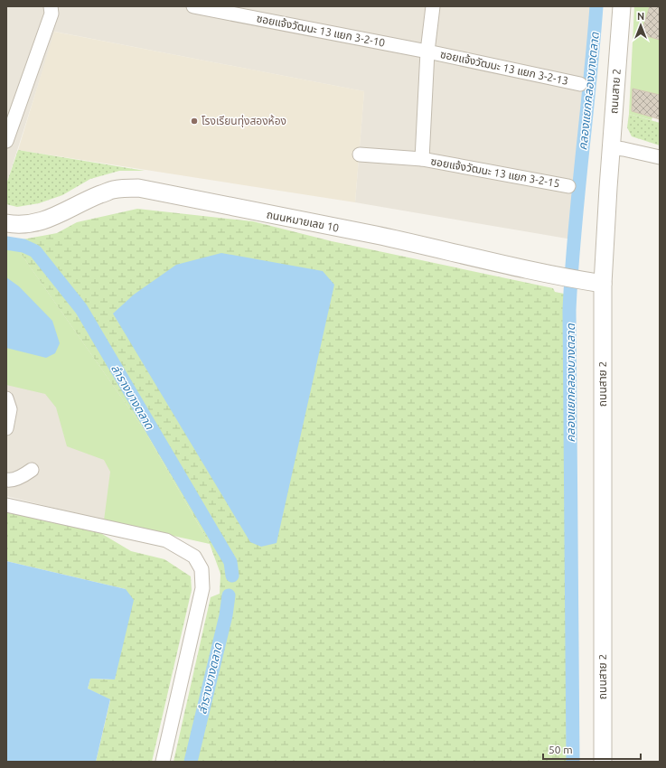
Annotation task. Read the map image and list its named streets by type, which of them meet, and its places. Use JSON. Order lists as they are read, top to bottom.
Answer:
{
  "streets": {
    "street": [
      "ซอยแจ้งวัฒนะ 13 แยก 3-2-10",
      "ซอยแจ้งวัฒนะ 13 แยก 3-2-13",
      "ถนนสาย 2",
      "ซอยแจ้งวัฒนะ 13 แยก 3-2-15",
      "ถนนหมายเลข 10"
    ]
  },
  "crossings": [
    ["ซอยแจ้งวัฒนะ 13 แยก 3-2-10", "ซอยแจ้งวัฒนะ 13 แยก 3-2-13"],
    ["ถนนสาย 2", "ถนนหมายเลข 10"]
  ],
  "water": ["คลองแยกคลองบางตลาด", "ลำรางบางตลาด"],
  "places": ["โรงเรียนทุ่งสองห้อง"],
  "scale_bar": "50 m",
  "north": "top"
}
